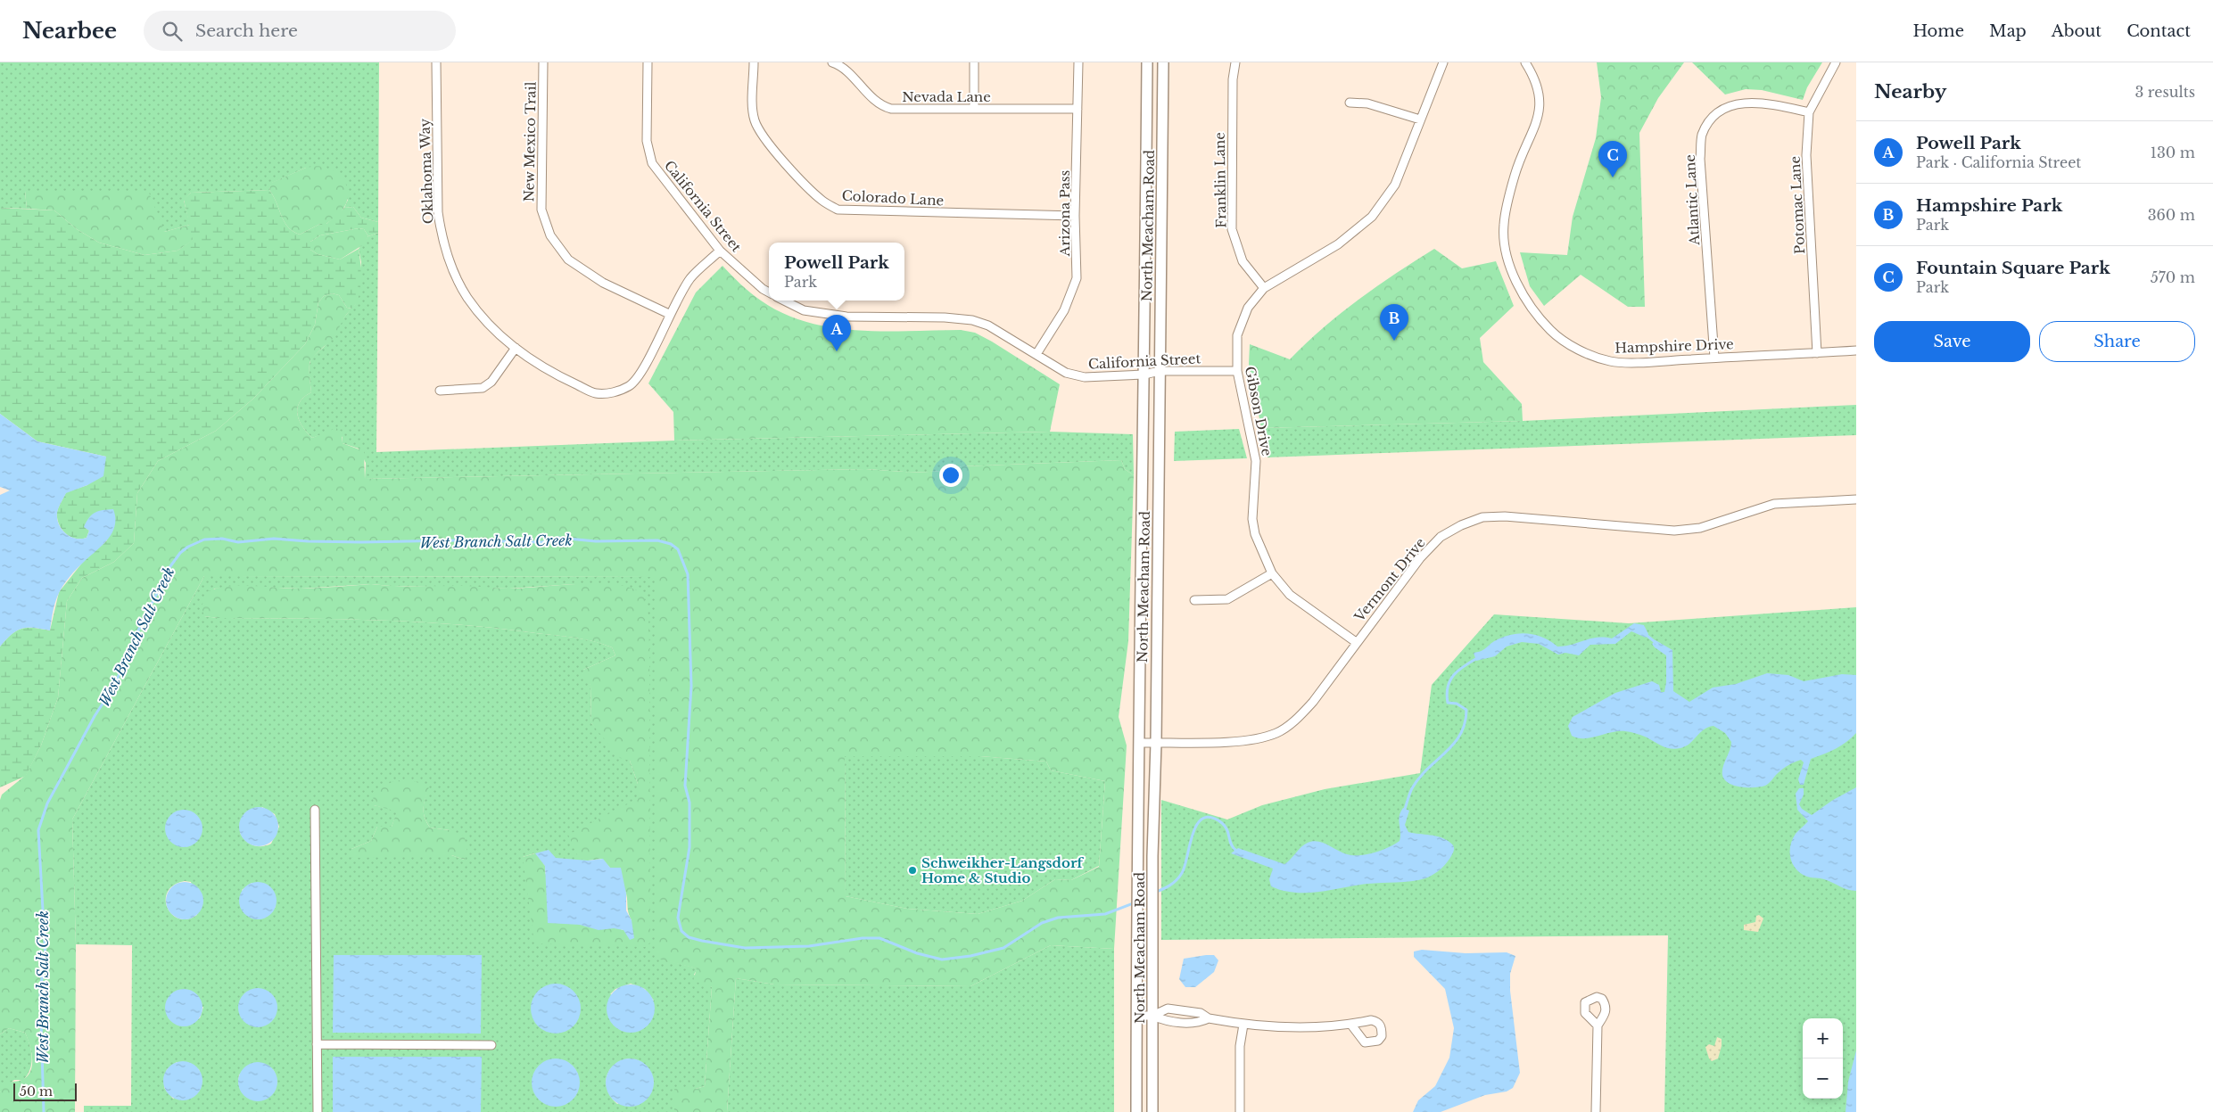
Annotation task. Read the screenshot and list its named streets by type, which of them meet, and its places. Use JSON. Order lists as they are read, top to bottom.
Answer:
{
  "streets": {
    "main road": ["North Meacham Road"],
    "street": [
      "Nevada Lane",
      "New Mexico Trail",
      "Oklahoma Way",
      "Franklin Lane",
      "Colorado Lane",
      "Atlantic Lane",
      "Potomac Lane",
      "California Street",
      "Arizona Pass",
      "Hampshire Drive",
      "Gibson Drive",
      "Vermont Drive"
    ]
  },
  "crossings": [
    ["Nevada Lane", "Arizona Pass"],
    ["New Mexico Trail", "Oklahoma Way"],
    ["Franklin Lane", "Gibson Drive"],
    ["Colorado Lane", "Arizona Pass"],
    ["Atlantic Lane", "Potomac Lane"],
    ["Atlantic Lane", "Hampshire Drive"],
    ["Potomac Lane", "Hampshire Drive"],
    ["California Street", "Arizona Pass"],
    ["California Street", "North Meacham Road"],
    ["California Street", "Gibson Drive"],
    ["North Meacham Road", "Vermont Drive"],
    ["Gibson Drive", "Vermont Drive"]
  ],
  "water": ["West Branch Salt Creek"],
  "places": ["Schweikher-Langsdorf Home & Studio"],
  "scale_bar": "50 m",
  "page": {
    "header": "Nearbee",
    "search": "Search here",
    "nav": [
      "Home",
      "Map",
      "About",
      "Contact"
    ],
    "heading": ["Nearby", "3 results"],
    "list": [
      {
        "mark": "A",
        "name": "Powell Park",
        "note": "Park · California Street",
        "value": "130 m"
      },
      {
        "mark": "B",
        "name": "Hampshire Park",
        "note": "Park",
        "value": "360 m"
      },
      {
        "mark": "C",
        "name": "Fountain Square Park",
        "note": "Park",
        "value": "570 m"
      }
    ],
    "pins": ["C", "B", "A"],
    "popup": ["Powell Park", "Park"],
    "buttons": ["Save", "Share"],
    "map_buttons": ["+", "−"],
    "scale": "50 m"
  }
}
